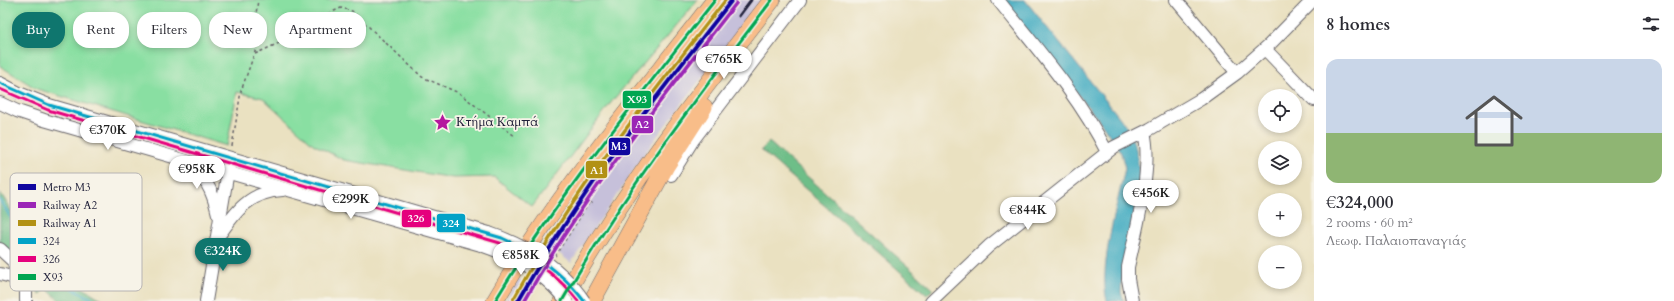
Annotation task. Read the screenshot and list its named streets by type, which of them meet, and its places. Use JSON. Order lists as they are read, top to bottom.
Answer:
{
  "places": {
    "place": ["Kτήμα Καμπά"]
  },
  "lines": [
    "metro line Μ3",
    "rail line A1",
    "transit line X93",
    "rail line A2",
    "transit line 324",
    "transit line 326"
  ],
  "legend": [
    "Metro Μ3",
    "Railway A2",
    "Railway A1",
    "324",
    "326",
    "X93"
  ],
  "page": {
    "heading": "8 homes",
    "chip": [
      "Buy",
      "Rent",
      "Filters",
      "New",
      "Apartment"
    ],
    "price": [
      "€765K",
      "€370K",
      "€958K",
      "€456K",
      "€299K",
      "€844K",
      "€324K",
      "€858K"
    ],
    "list": [
      {
        "name": "€324,000",
        "note": "2 rooms · 60 m² · Λεωφ. Παλαιοπαναγιάς"
      }
    ],
    "map_buttons": ["+", "−"]
  }
}
